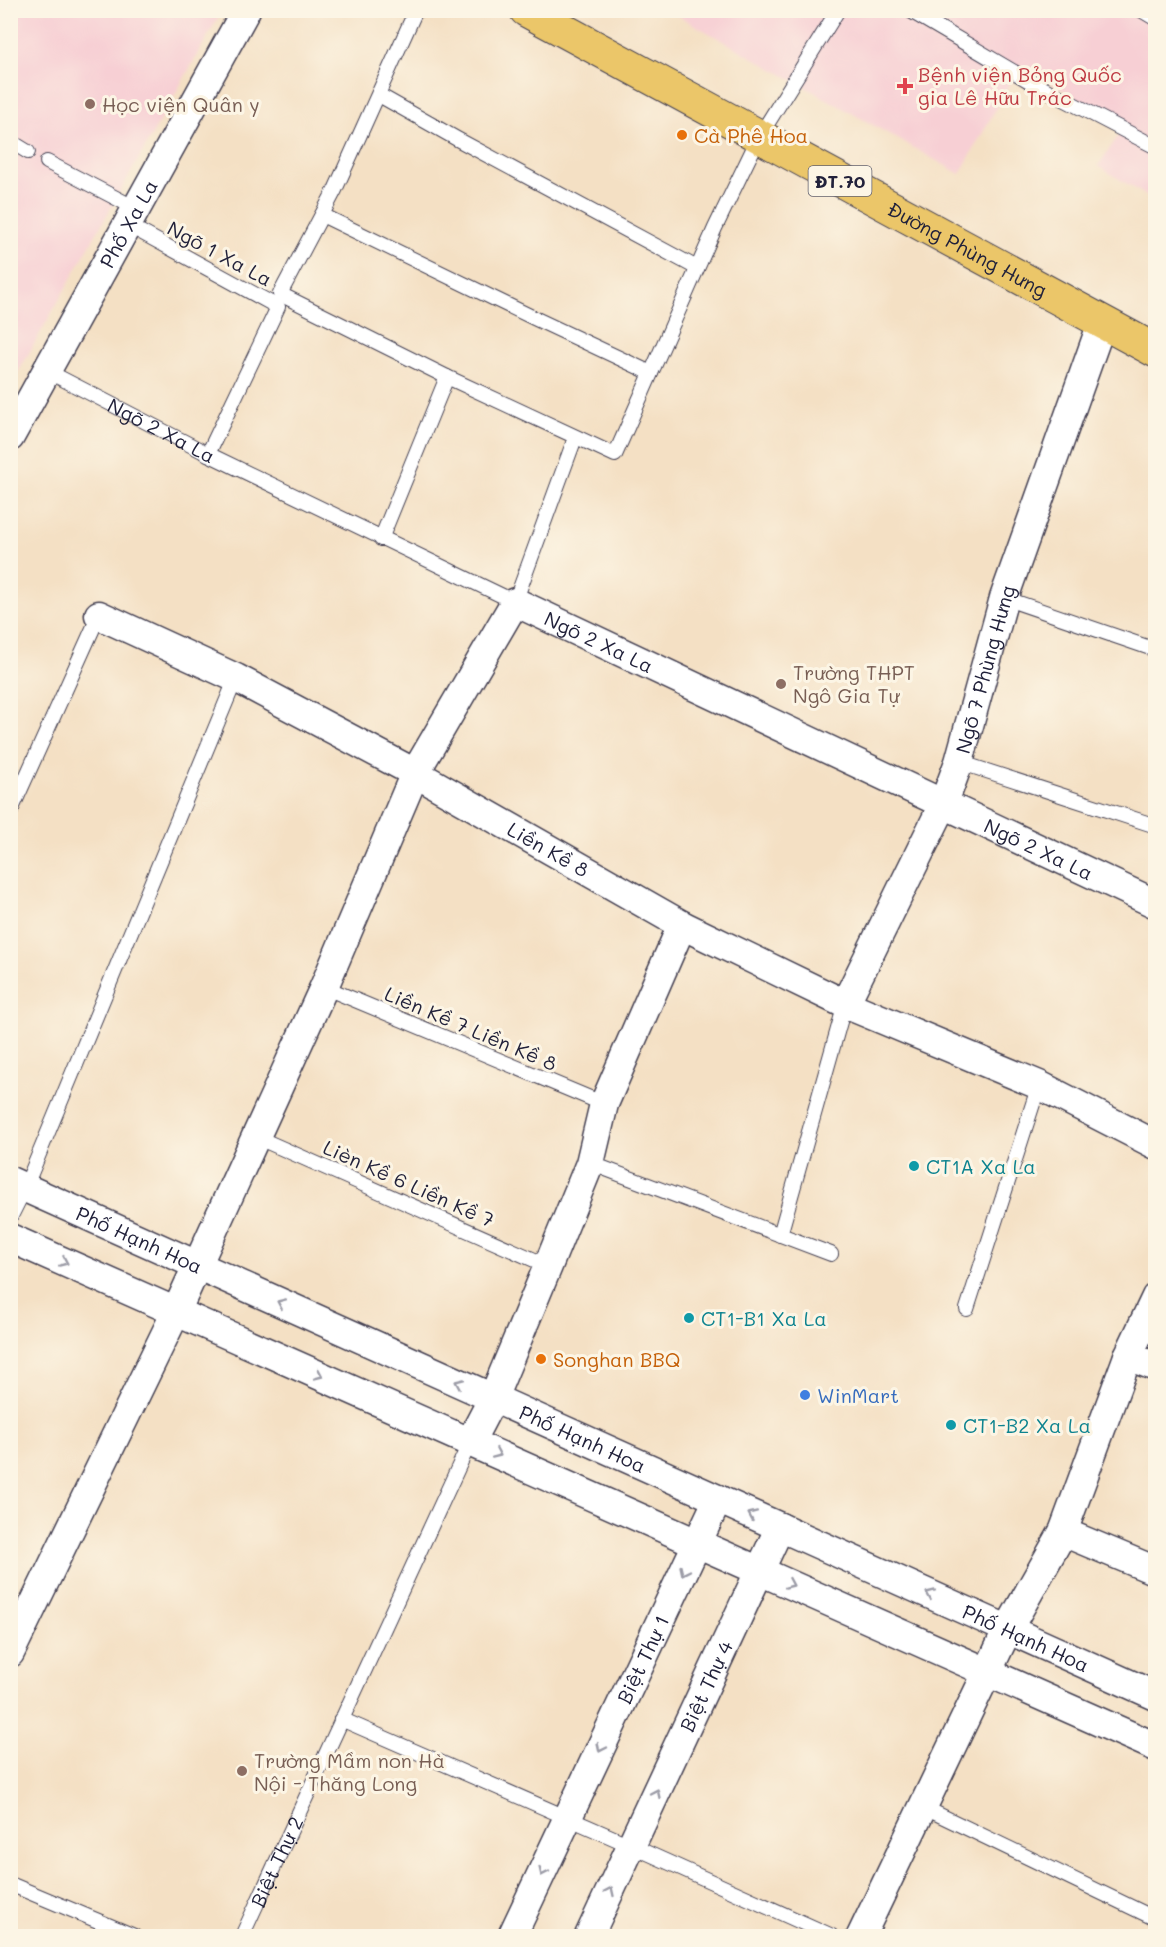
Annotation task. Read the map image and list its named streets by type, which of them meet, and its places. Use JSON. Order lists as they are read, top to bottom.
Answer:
{
  "streets": {
    "main road": ["ĐT.70", "Đường Phùng Hưng"],
    "street": [
      "Phố Xa La",
      "Ngõ 2 Xa La",
      "Ngõ 7 Phùng Hưng",
      "Liền Kề 8",
      "Phố Hạnh Hoa",
      "Biệt Thự 1",
      "Biệt Thự 4"
    ],
    "lane": [
      "Ngõ 1 Xa La",
      "Liền Kề 7 Liền Kề 8",
      "Lièn Kề 6 Liền Kề 7",
      "Biệt Thự 2"
    ]
  },
  "crossings": [
    ["Phố Xa La", "Ngõ 1 Xa La"],
    ["Phố Xa La", "Ngõ 2 Xa La"],
    ["Đường Phùng Hưng", "Ngõ 7 Phùng Hưng"],
    ["Ngõ 1 Xa La", "Ngõ 2 Xa La"],
    ["Ngõ 2 Xa La", "Ngõ 7 Phùng Hưng"],
    ["Ngõ 7 Phùng Hưng", "Liền Kề 8"],
    ["Phố Hạnh Hoa", "Biệt Thự 1"],
    ["Phố Hạnh Hoa", "Biệt Thự 4"]
  ],
  "one_way": ["Biệt Thự 1"],
  "places": {
    "health": ["Bệnh viện Bỏng Quốc gia Lê Hữu Trác"],
    "other": [
      "Học viện Quân y",
      "Cà Phê Hoa",
      "Trường THPT Ngô Gia Tự",
      "CT1A Xa La",
      "CT1-B1 Xa La",
      "Songhan BBQ",
      "WinMart",
      "CT1-B2 Xa La",
      "Trường Mầm non Hà Nội - Thăng Long"
    ]
  }
}
